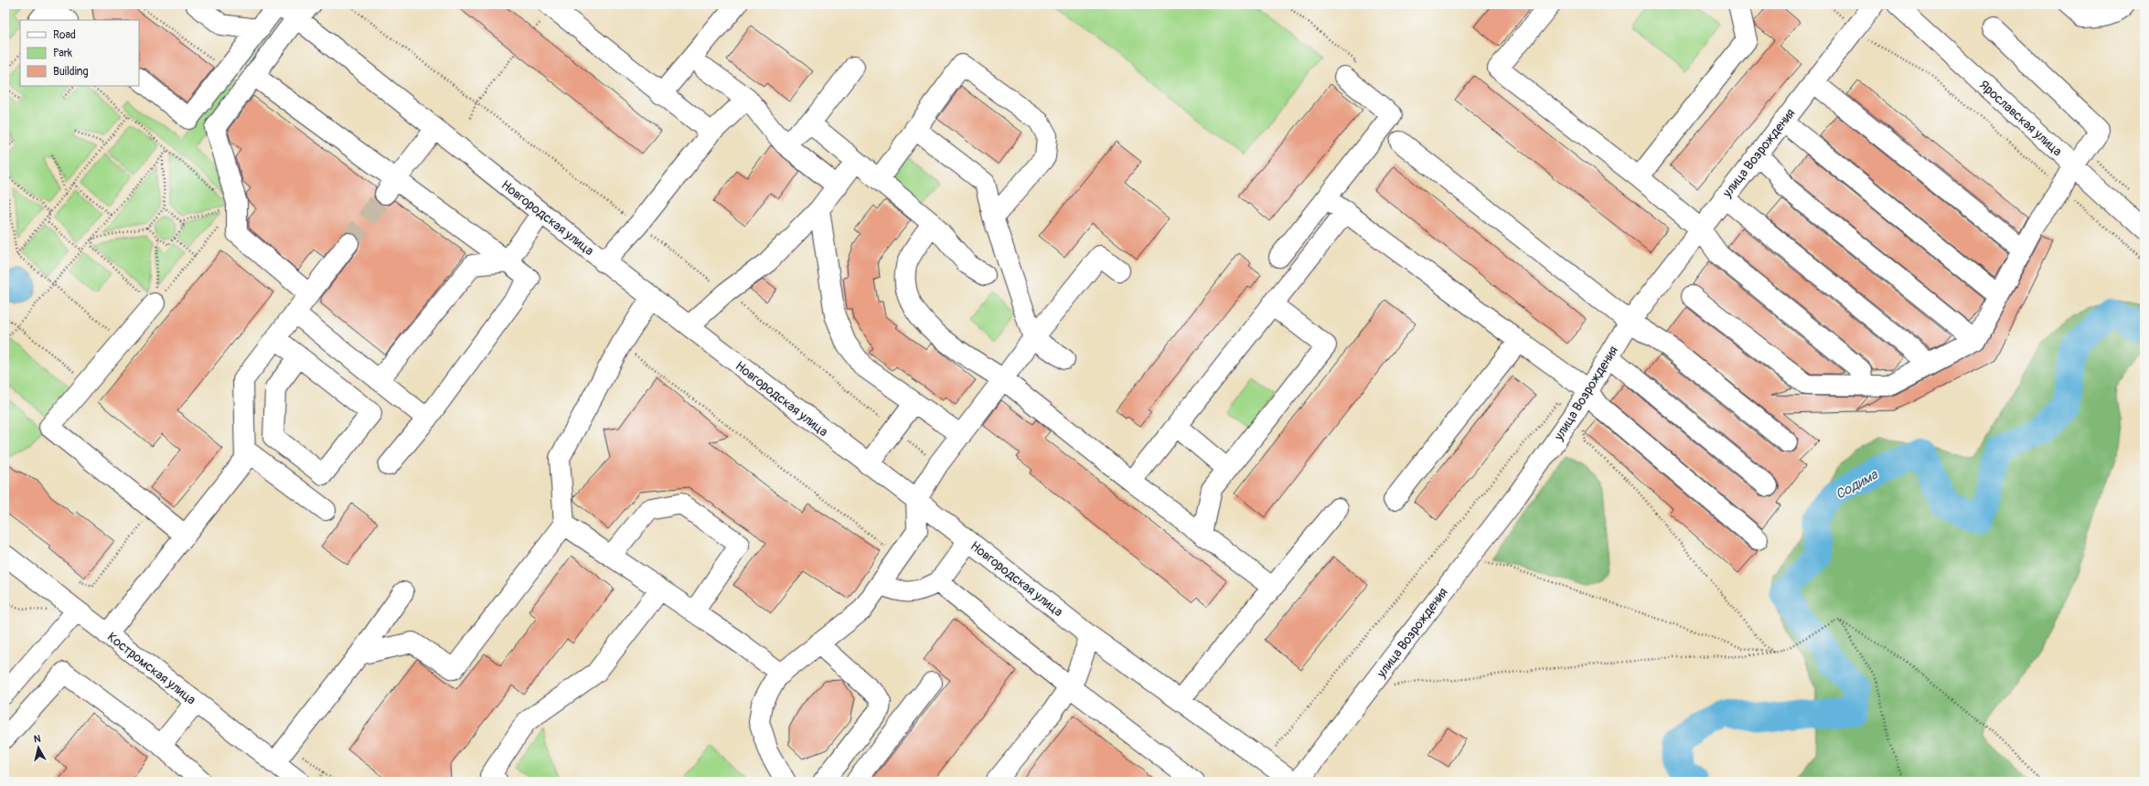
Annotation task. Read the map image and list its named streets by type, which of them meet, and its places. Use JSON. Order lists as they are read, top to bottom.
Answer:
{
  "streets": {
    "street": [
      "Ярославская улица",
      "улица Возрождения",
      "Новгородская улица",
      "Костромская улица"
    ]
  },
  "water": ["Содима"],
  "legend": ["Road", "Park", "Building"],
  "north": "top"
}
